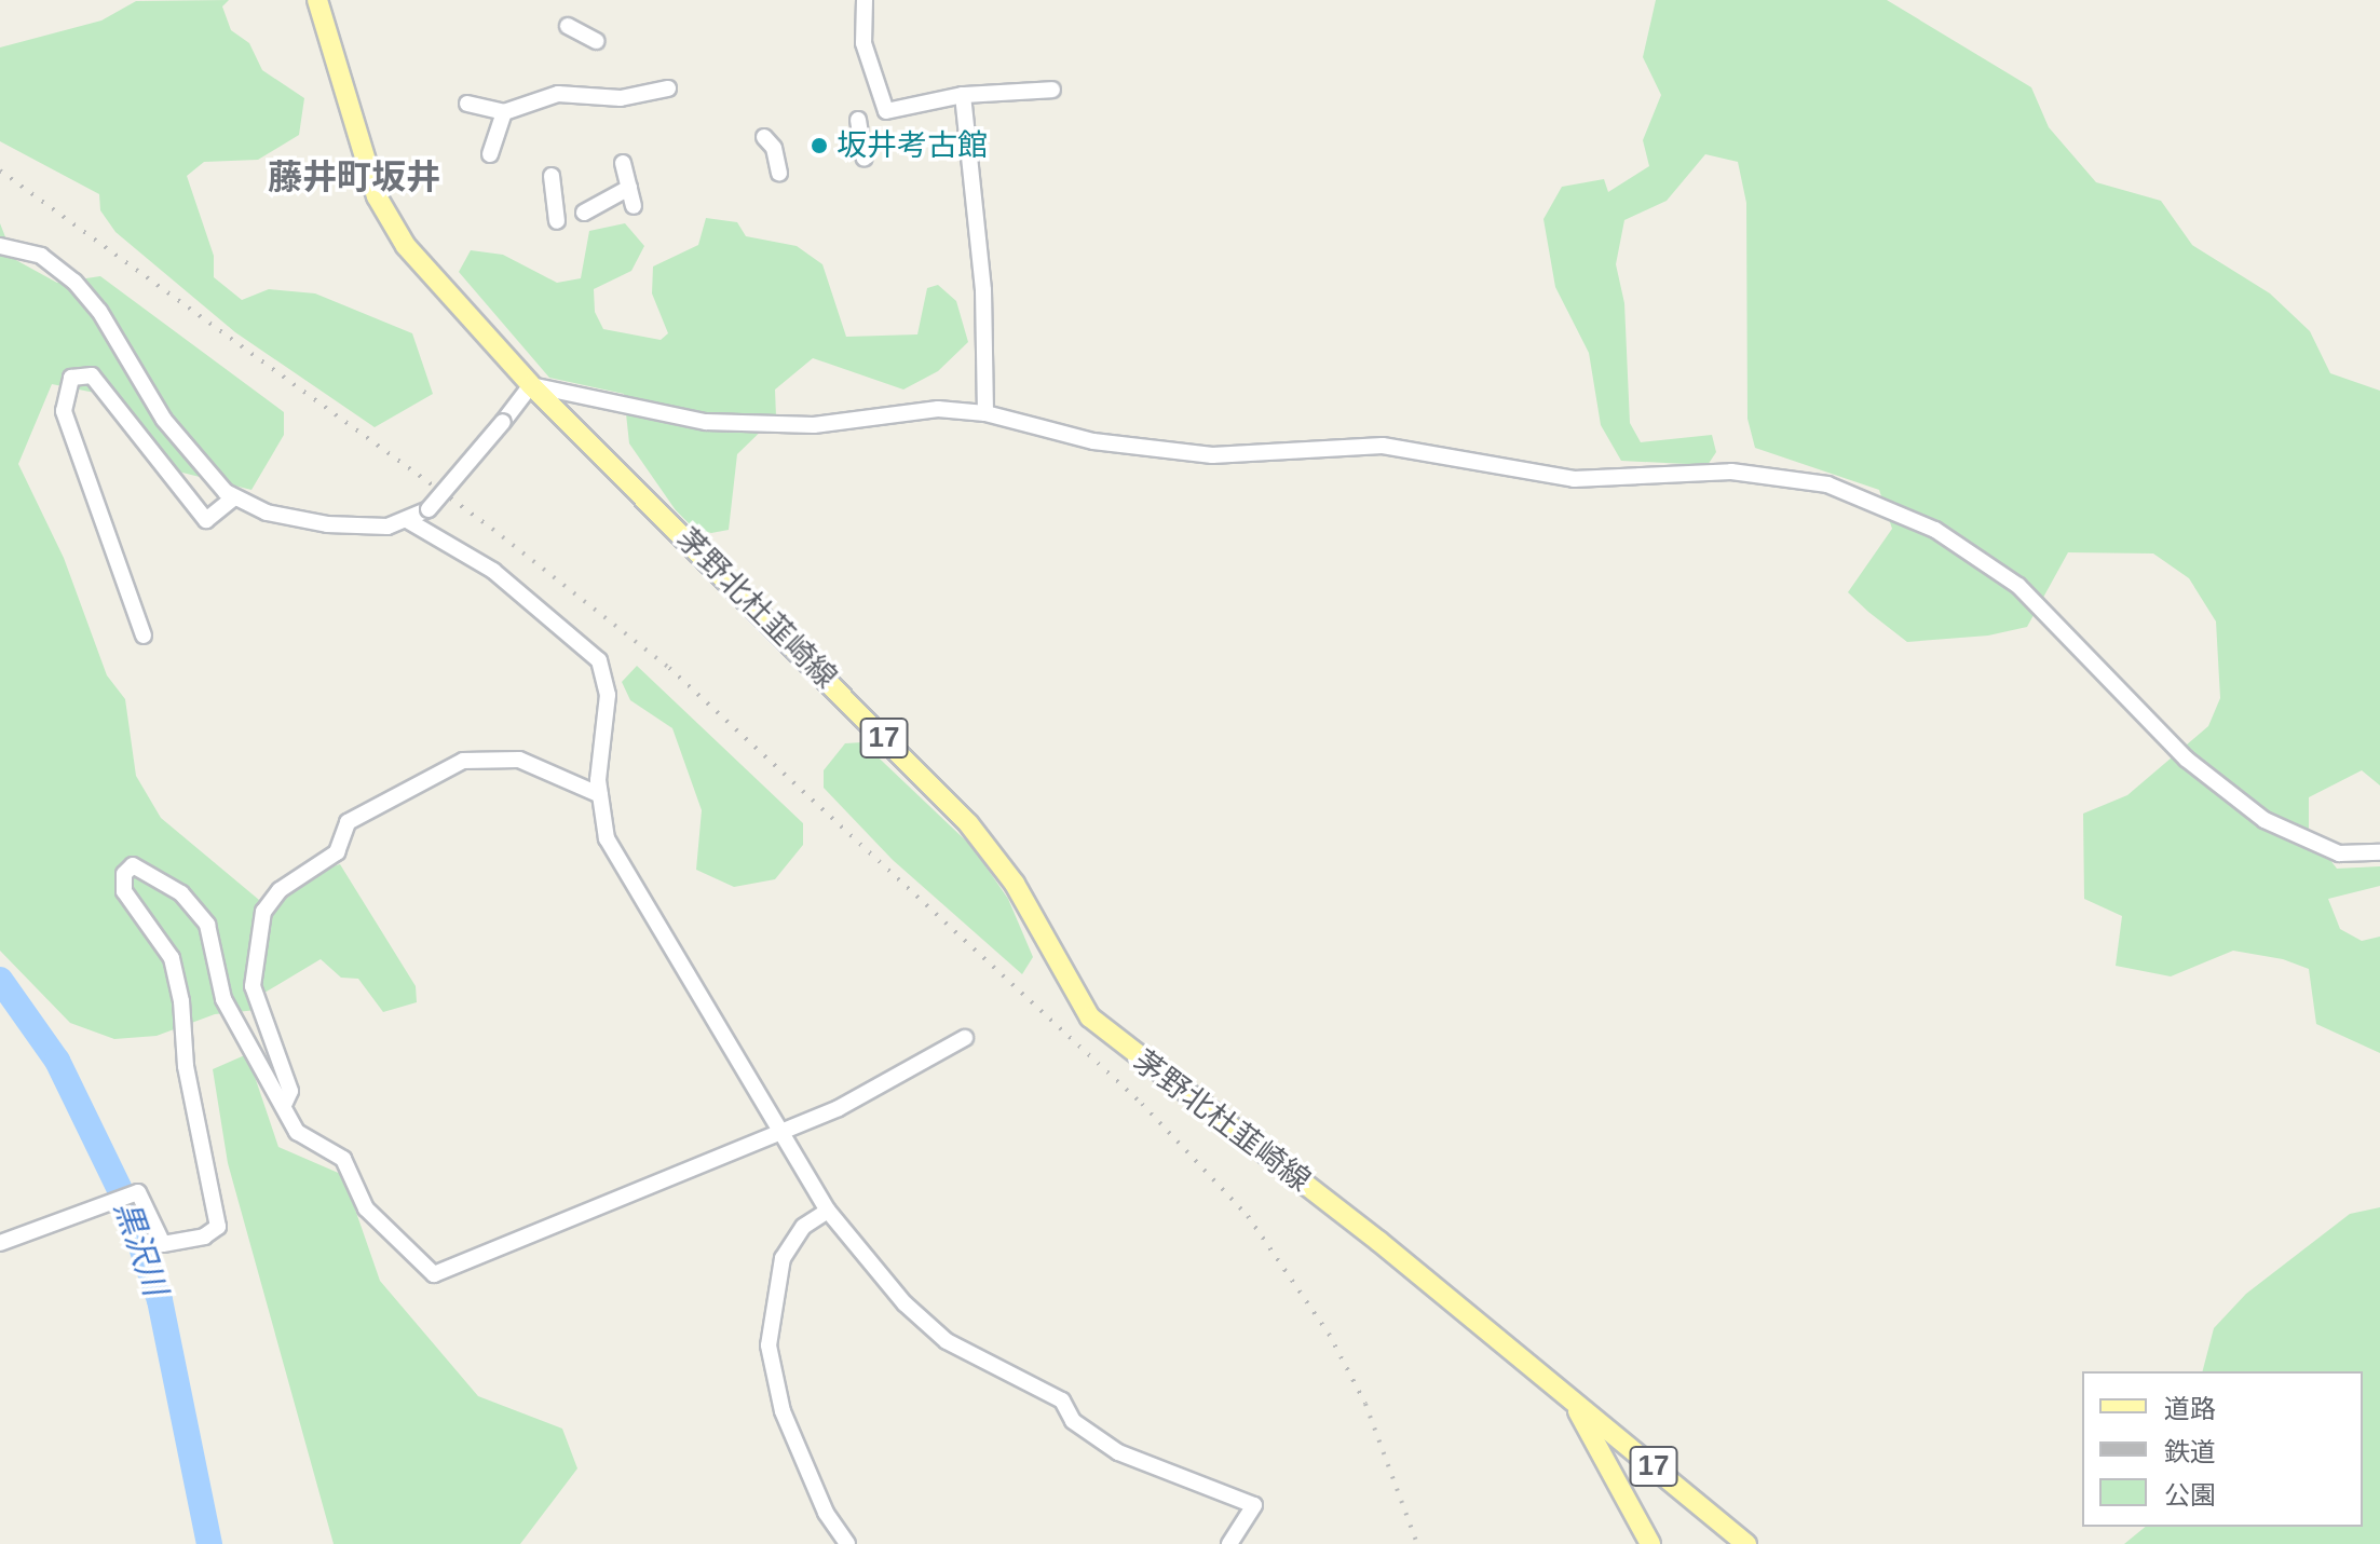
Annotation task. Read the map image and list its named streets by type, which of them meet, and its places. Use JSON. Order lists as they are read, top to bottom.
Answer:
{
  "streets": {
    "main road": ["茅野北杜韮崎線", "17"]
  },
  "districts": ["藤井町坂井"],
  "water": ["黒沢川"],
  "places": ["坂井考古館"],
  "legend": ["道路", "鉄道", "公園"]
}
